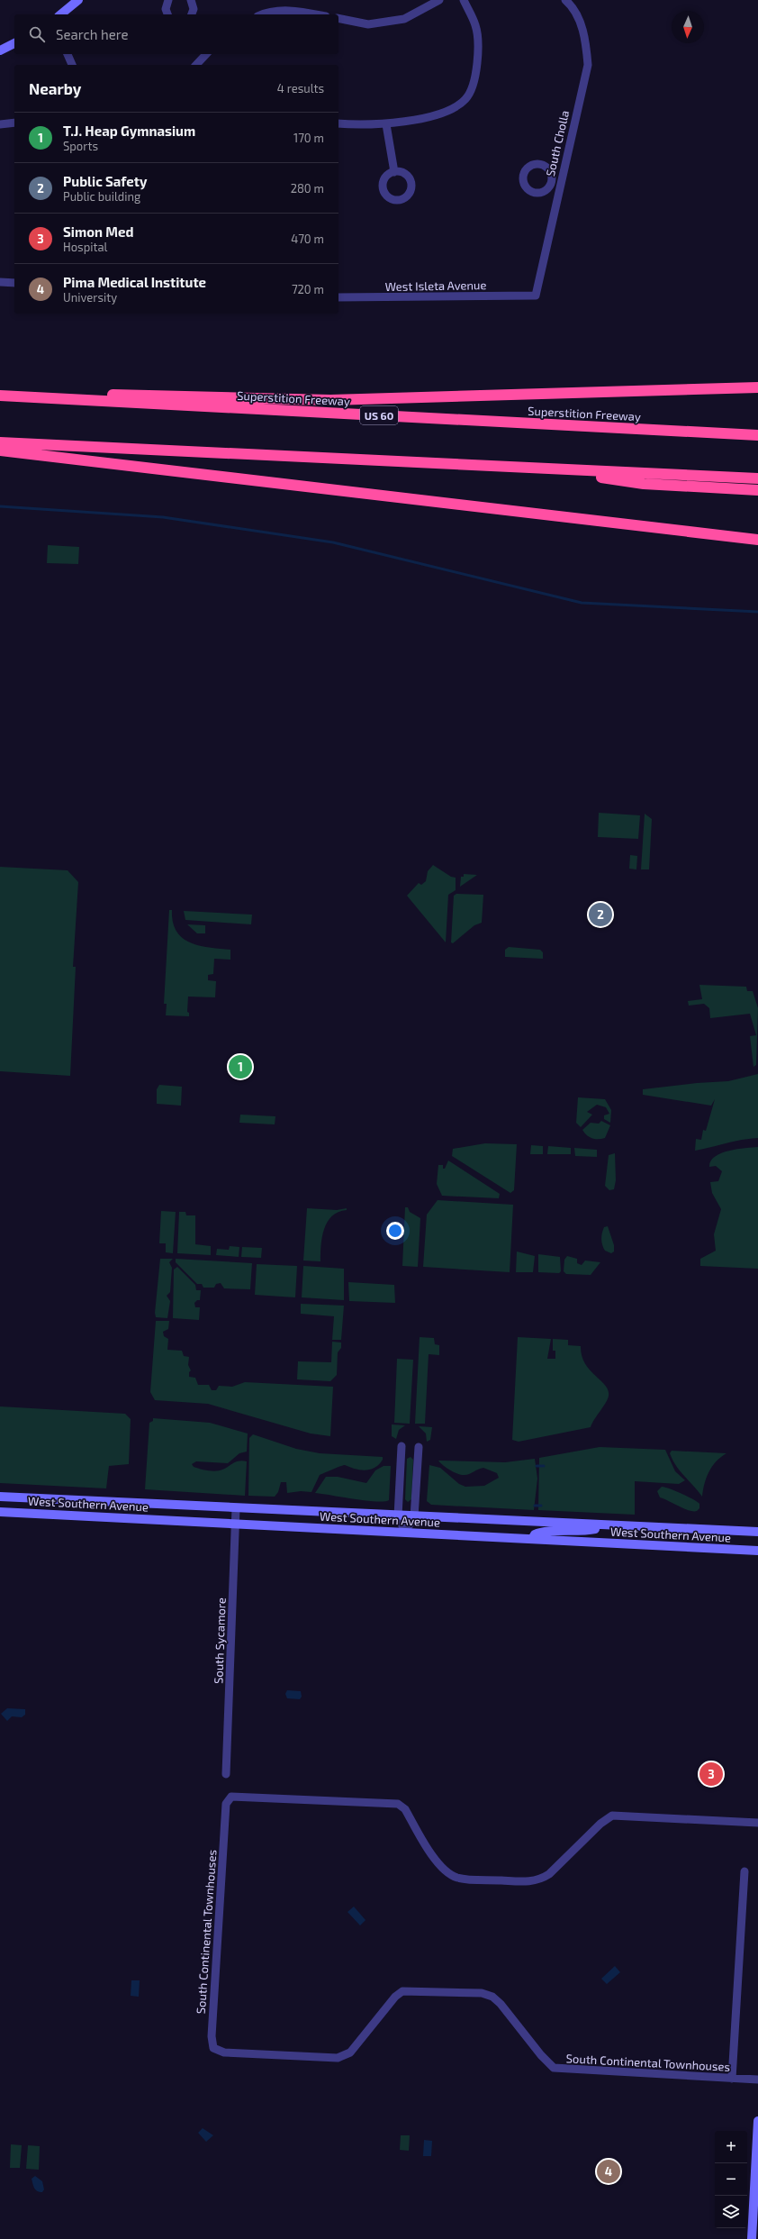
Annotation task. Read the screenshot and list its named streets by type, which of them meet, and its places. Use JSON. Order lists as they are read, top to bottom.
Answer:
{
  "streets": {
    "highway": ["Superstition Freeway", "US 60"],
    "main road": ["West Southern Avenue"],
    "street": [
      "South Cholla",
      "West Isleta Avenue",
      "South Sycamore",
      "South Continental Townhouses"
    ]
  },
  "crossings": [
    ["South Cholla", "West Isleta Avenue"],
    ["West Southern Avenue", "South Sycamore"]
  ],
  "north": "bottom",
  "page": {
    "search": "Search here",
    "heading": ["Nearby", "4 results"],
    "list": [
      {
        "mark": "1",
        "name": "T.J. Heap Gymnasium",
        "note": "Sports",
        "value": "170 m"
      },
      {
        "mark": "2",
        "name": "Public Safety",
        "note": "Public building",
        "value": "280 m"
      },
      {
        "mark": "3",
        "name": "Simon Med",
        "note": "Hospital",
        "value": "470 m"
      },
      {
        "mark": "4",
        "name": "Pima Medical Institute",
        "note": "University",
        "value": "720 m"
      }
    ],
    "pins": [
      "2",
      "1",
      "3",
      "4"
    ],
    "map_buttons": ["+", "−"]
  }
}
